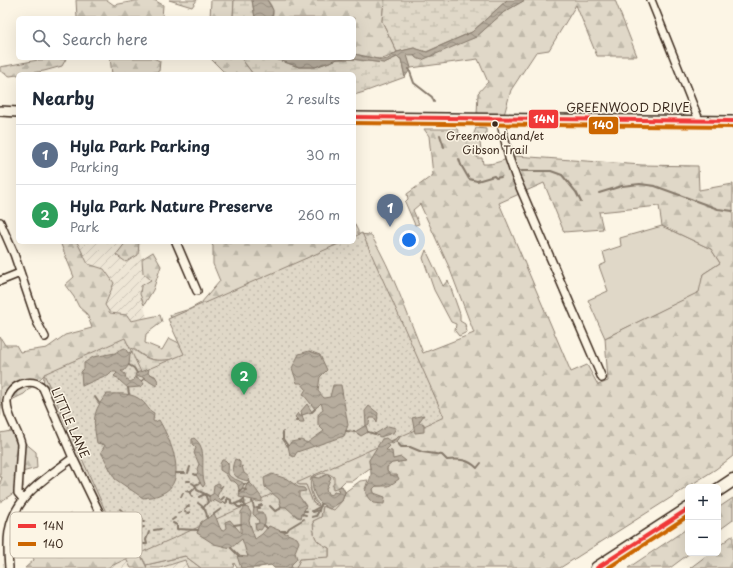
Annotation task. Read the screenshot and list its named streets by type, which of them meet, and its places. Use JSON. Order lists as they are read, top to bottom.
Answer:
{
  "streets": {
    "main road": ["GREENWOOD DRIVE"],
    "street": ["LITTLE LANE"]
  },
  "places": ["Greenwood and/et Gibson Trail"],
  "lines": ["transit line 14N", "transit line 140"],
  "legend": ["14N", "140"],
  "page": {
    "search": "Search here",
    "heading": ["Nearby", "2 results"],
    "list": [
      {
        "mark": "1",
        "name": "Hyla Park Parking",
        "note": "Parking",
        "value": "30 m"
      },
      {
        "mark": "2",
        "name": "Hyla Park Nature Preserve",
        "note": "Park",
        "value": "260 m"
      }
    ],
    "pins": ["1", "2"],
    "map_buttons": ["+", "−"]
  }
}
